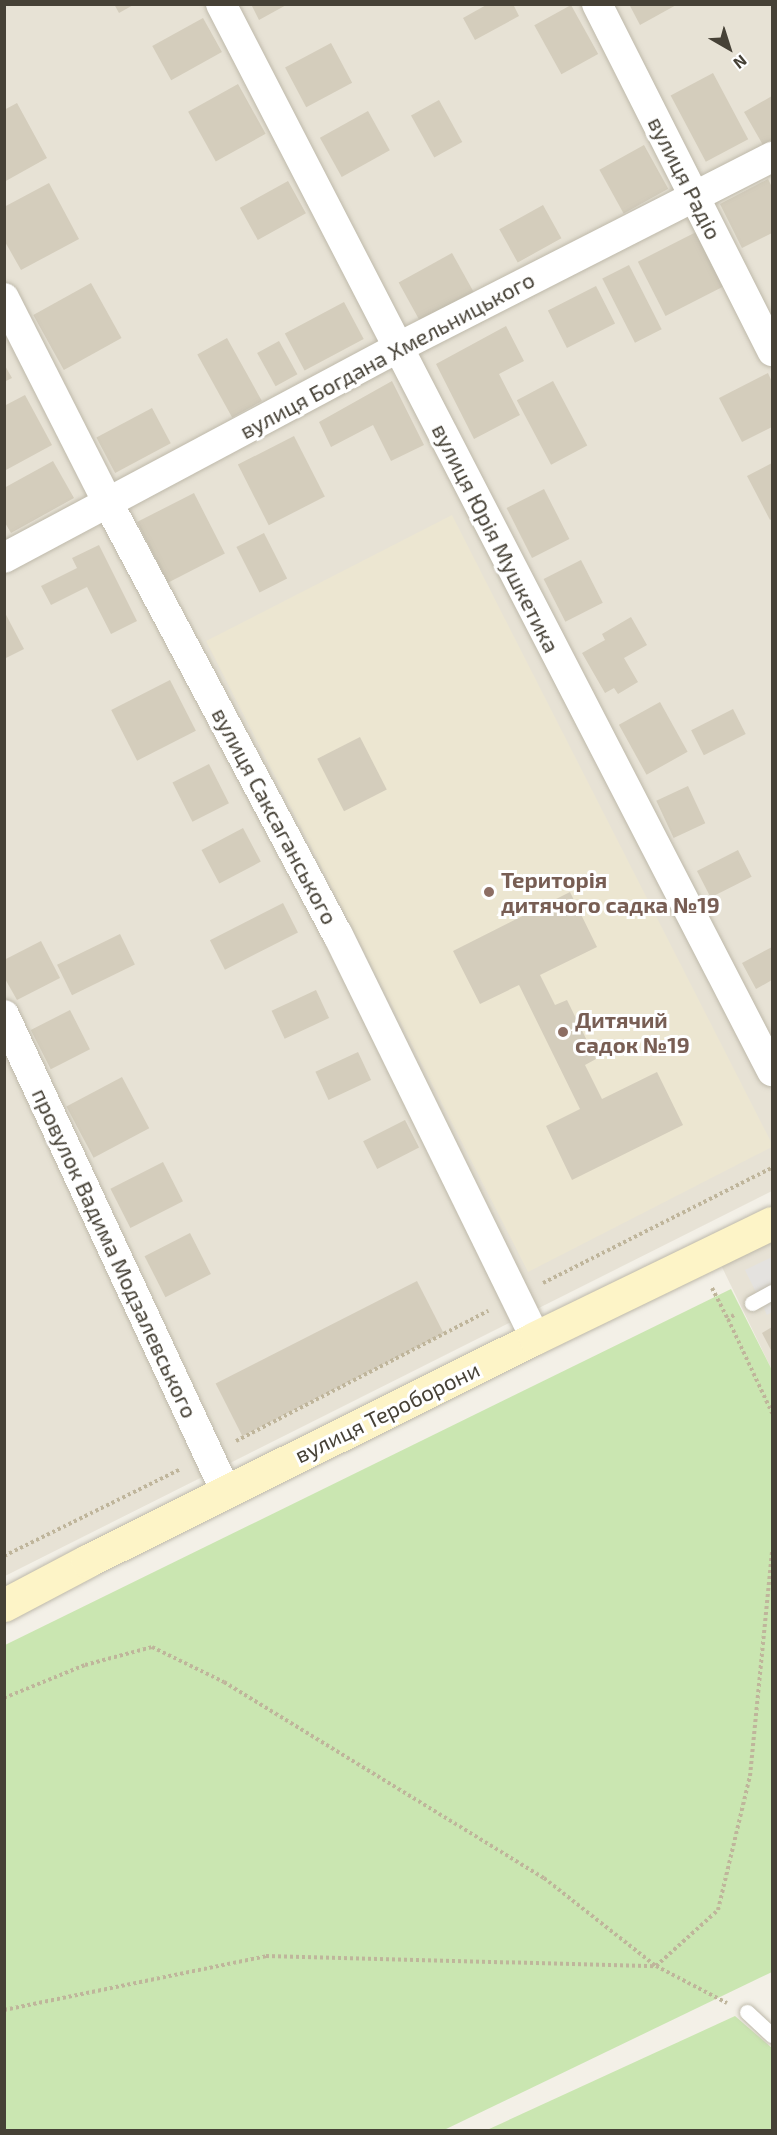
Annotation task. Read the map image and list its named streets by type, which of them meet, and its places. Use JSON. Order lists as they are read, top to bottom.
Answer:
{
  "streets": {
    "main road": ["вулиця Тероборони"],
    "street": [
      "вулиця Радіо",
      "вулиця Богдана Хмельницького",
      "вулиця Юрія Мушкетика",
      "вулиця Саксаганського",
      "провулок Вадима Модзалевського"
    ]
  },
  "crossings": [
    ["вулиця Радіо", "вулиця Богдана Хмельницького"],
    ["вулиця Богдана Хмельницького", "вулиця Юрія Мушкетика"],
    ["вулиця Богдана Хмельницького", "вулиця Саксаганського"],
    ["вулиця Саксаганського", "вулиця Тероборони"],
    ["провулок Вадима Модзалевського", "вулиця Тероборони"]
  ],
  "places": ["Територія дитячого садка №19", "Дитячий садок №19"],
  "north": "bottom right"
}
